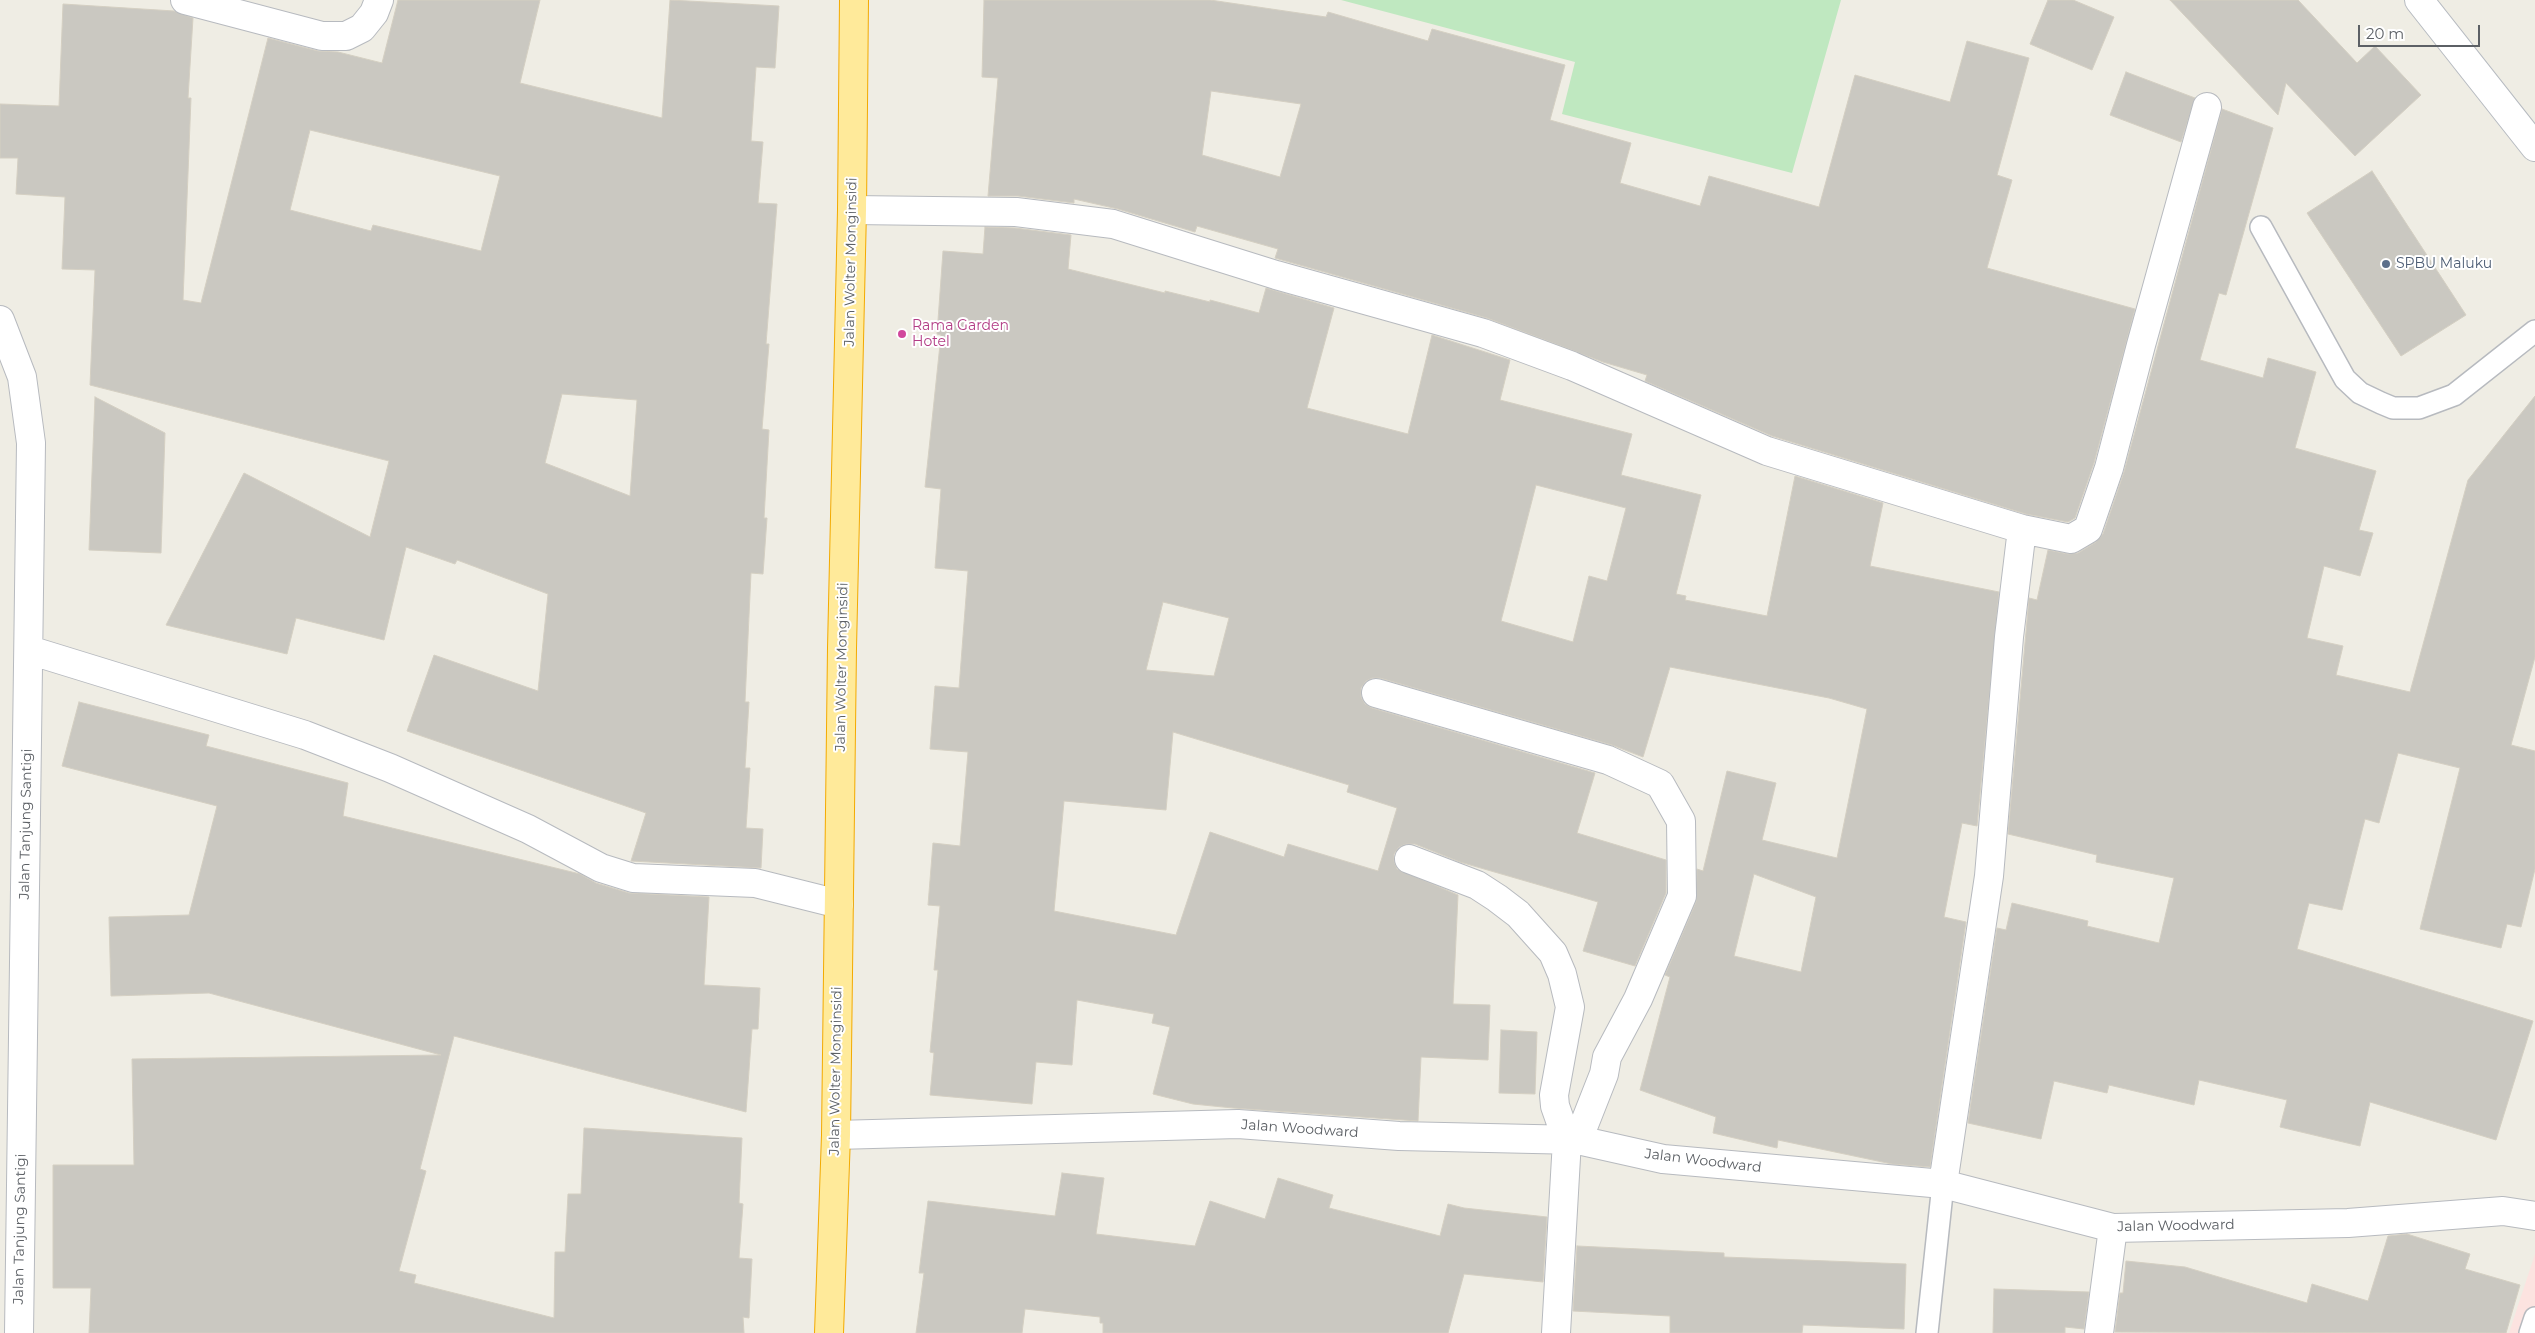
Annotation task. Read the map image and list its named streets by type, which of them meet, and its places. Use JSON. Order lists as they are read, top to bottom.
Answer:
{
  "streets": {
    "highway": ["Jalan Wolter Monginsidi"],
    "street": ["Jalan Tanjung Santigi", "Jalan Woodward"]
  },
  "crossings": [
    ["Jalan Wolter Monginsidi", "Jalan Woodward"]
  ],
  "places": ["SPBU Maluku", "Rama Garden Hotel"],
  "scale_bar": "20 m"
}
